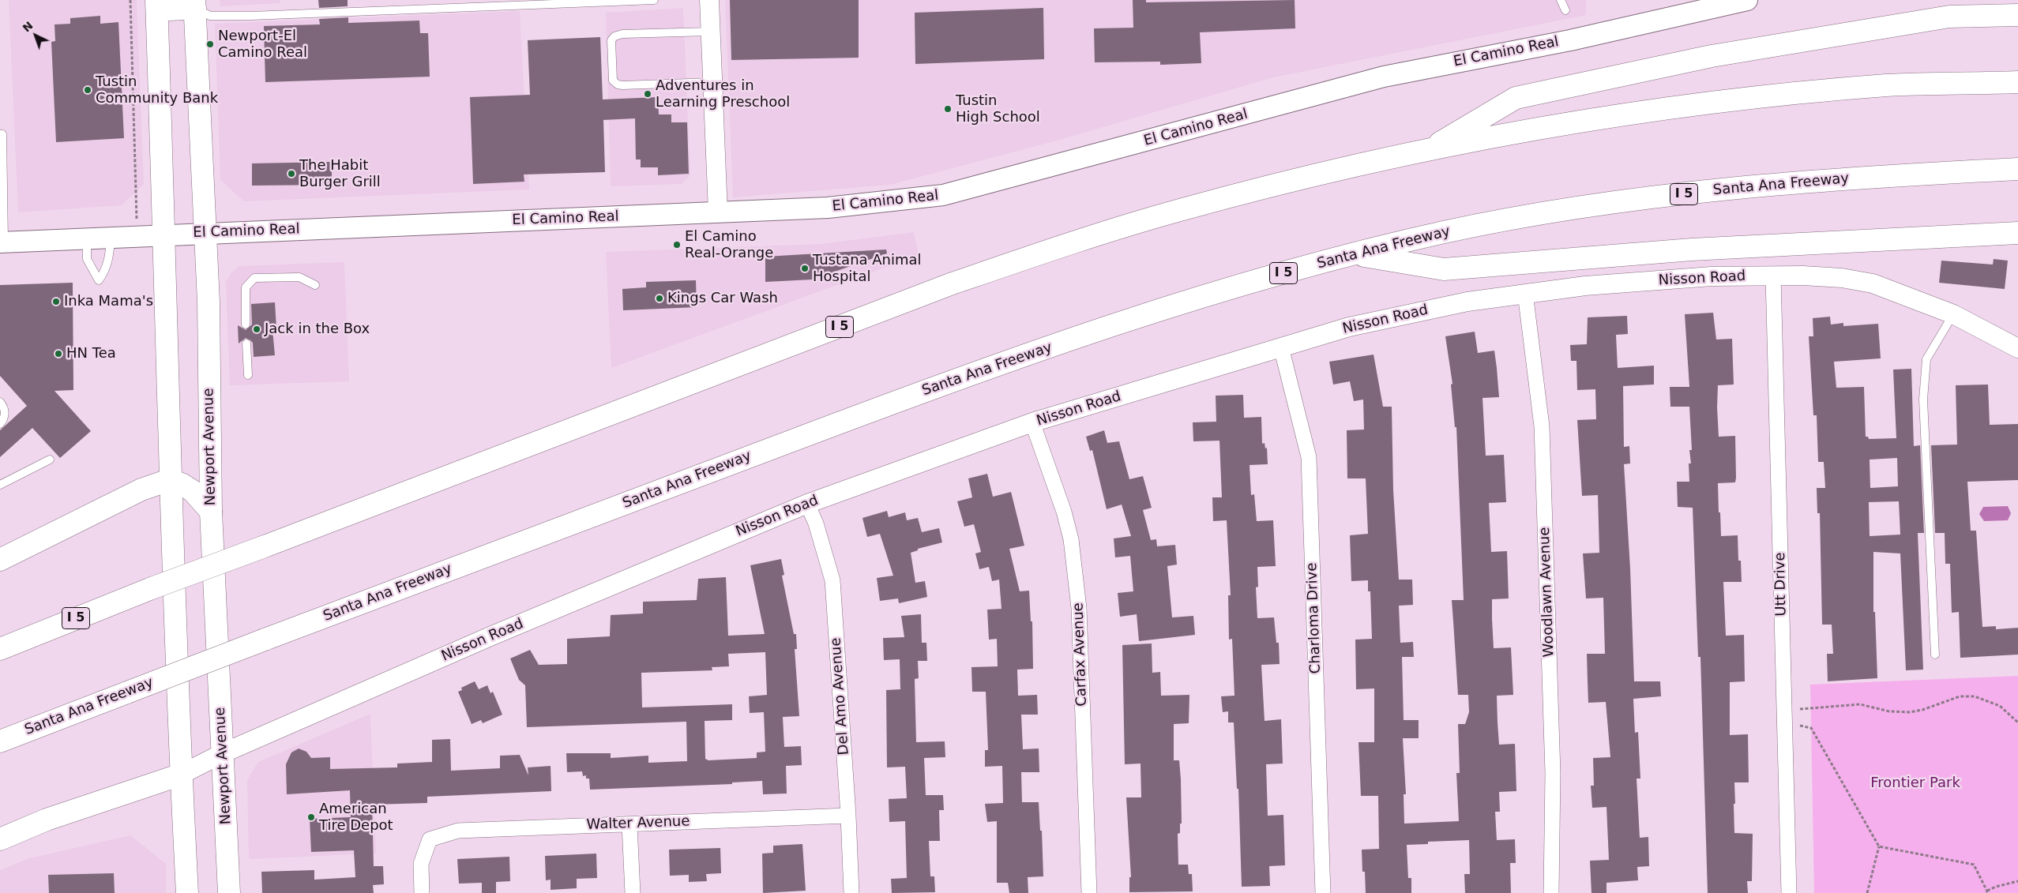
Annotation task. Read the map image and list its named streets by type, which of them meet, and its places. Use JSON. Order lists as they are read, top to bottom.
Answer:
{
  "streets": {
    "main road": [
      "El Camino Real",
      "Santa Ana Freeway",
      "I 5",
      "Newport Avenue"
    ],
    "street": [
      "Nisson Road",
      "Utt Drive",
      "Woodlawn Avenue",
      "Charloma Drive",
      "Carfax Avenue",
      "Del Amo Avenue",
      "Walter Avenue"
    ]
  },
  "crossings": [
    ["El Camino Real", "Newport Avenue"],
    ["Nisson Road", "Newport Avenue"],
    ["Nisson Road", "Utt Drive"],
    ["Nisson Road", "Woodlawn Avenue"],
    ["Nisson Road", "Charloma Drive"],
    ["Nisson Road", "Carfax Avenue"],
    ["Nisson Road", "Del Amo Avenue"],
    ["Del Amo Avenue", "Walter Avenue"]
  ],
  "parks": ["Frontier Park"],
  "places": [
    "Newport-El Camino Real",
    "Tustin Community Bank",
    "Adventures in Learning Preschool",
    "Tustin High School",
    "The Habit Burger Grill",
    "El Camino Real-Orange",
    "Tustana Animal Hospital",
    "Kings Car Wash",
    "Inka Mama's",
    "Jack in the Box",
    "HN Tea",
    "American Tire Depot"
  ],
  "north": "top left"
}
